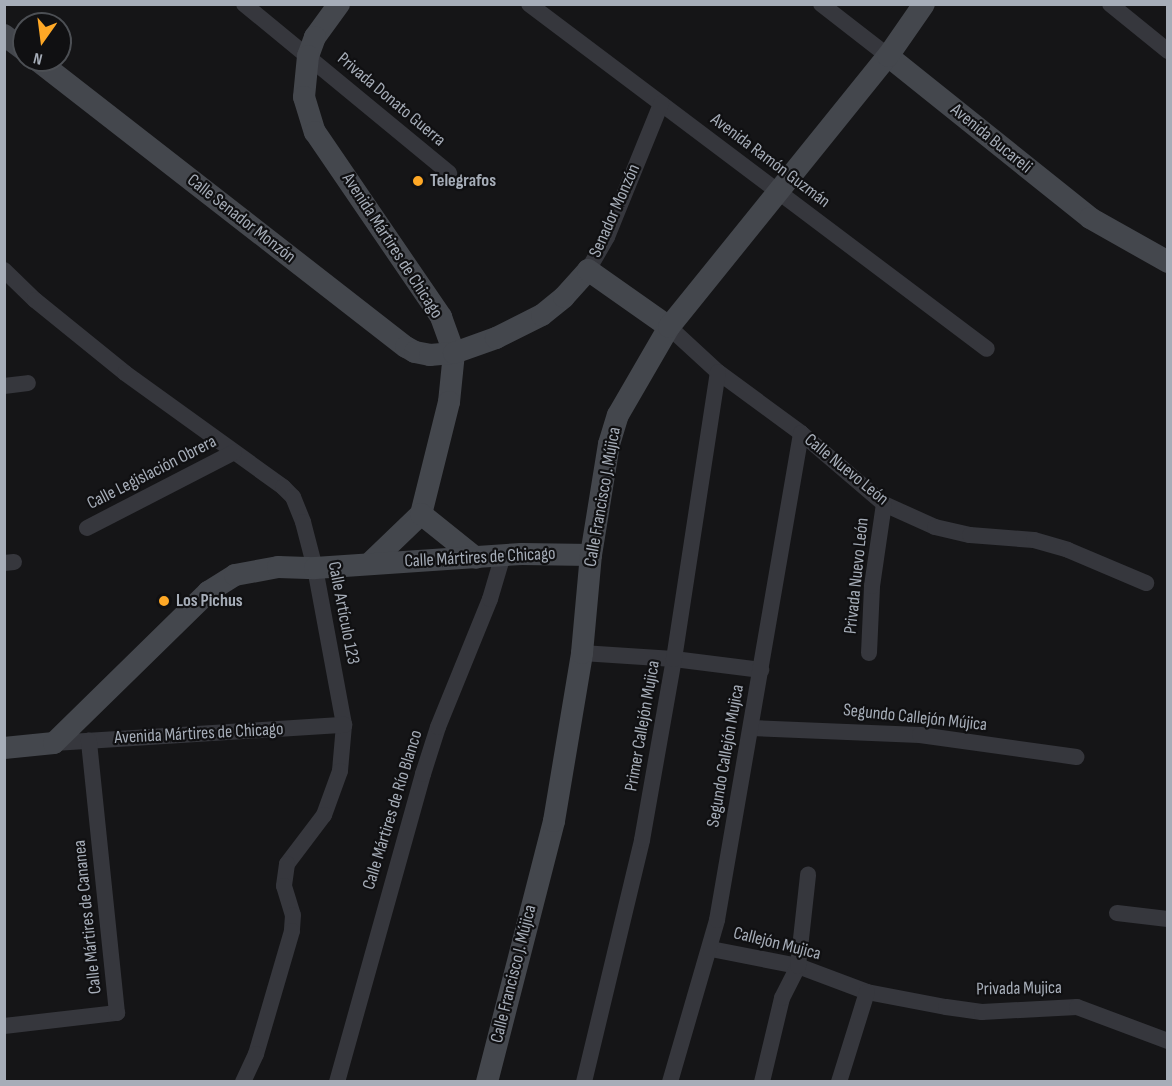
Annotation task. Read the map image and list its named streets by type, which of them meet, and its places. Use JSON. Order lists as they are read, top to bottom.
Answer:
{
  "streets": {
    "street": [
      "Privada Donato Guerra",
      "Avenida Bucareli",
      "Avenida Ramón Guzmán",
      "Senador Monzón",
      "Calle Senador Monzón",
      "Avenida Mártires de Chicago",
      "Calle Nuevo León",
      "Calle Legislación Obrera",
      "Calle Francisco J. Mújica",
      "Calle Mártires de Chicago",
      "Privada Nuevo León",
      "Calle Artículo 123",
      "Segundo Callejón Mújica",
      "Primer Callejón Mujica",
      "Segundo Callejón Mujica",
      "Calle Mártires de Río Blanco",
      "Calle Mártires de Cananea",
      "Callejón Mujica",
      "Privada Mujica"
    ]
  },
  "crossings": [
    ["Privada Donato Guerra", "Avenida Mártires de Chicago"],
    ["Avenida Bucareli", "Calle Francisco J. Mújica"],
    ["Avenida Ramón Guzmán", "Senador Monzón"],
    ["Avenida Ramón Guzmán", "Calle Francisco J. Mújica"],
    ["Senador Monzón", "Calle Senador Monzón"],
    ["Senador Monzón", "Avenida Mártires de Chicago"],
    ["Senador Monzón", "Calle Nuevo León"],
    ["Calle Senador Monzón", "Avenida Mártires de Chicago"],
    ["Avenida Mártires de Chicago", "Calle Artículo 123"],
    ["Avenida Mártires de Chicago", "Calle Mártires de Cananea"],
    ["Calle Nuevo León", "Calle Francisco J. Mújica"],
    ["Calle Nuevo León", "Privada Nuevo León"],
    ["Calle Nuevo León", "Primer Callejón Mujica"],
    ["Calle Nuevo León", "Segundo Callejón Mujica"],
    ["Calle Legislación Obrera", "Calle Artículo 123"],
    ["Calle Francisco J. Mújica", "Calle Mártires de Chicago"],
    ["Calle Mártires de Chicago", "Calle Mártires de Río Blanco"],
    ["Segundo Callejón Mújica", "Segundo Callejón Mujica"],
    ["Segundo Callejón Mujica", "Callejón Mujica"],
    ["Callejón Mujica", "Privada Mujica"]
  ],
  "places": ["Telegrafos", "Los Pichus"],
  "north": "bottom"
}
